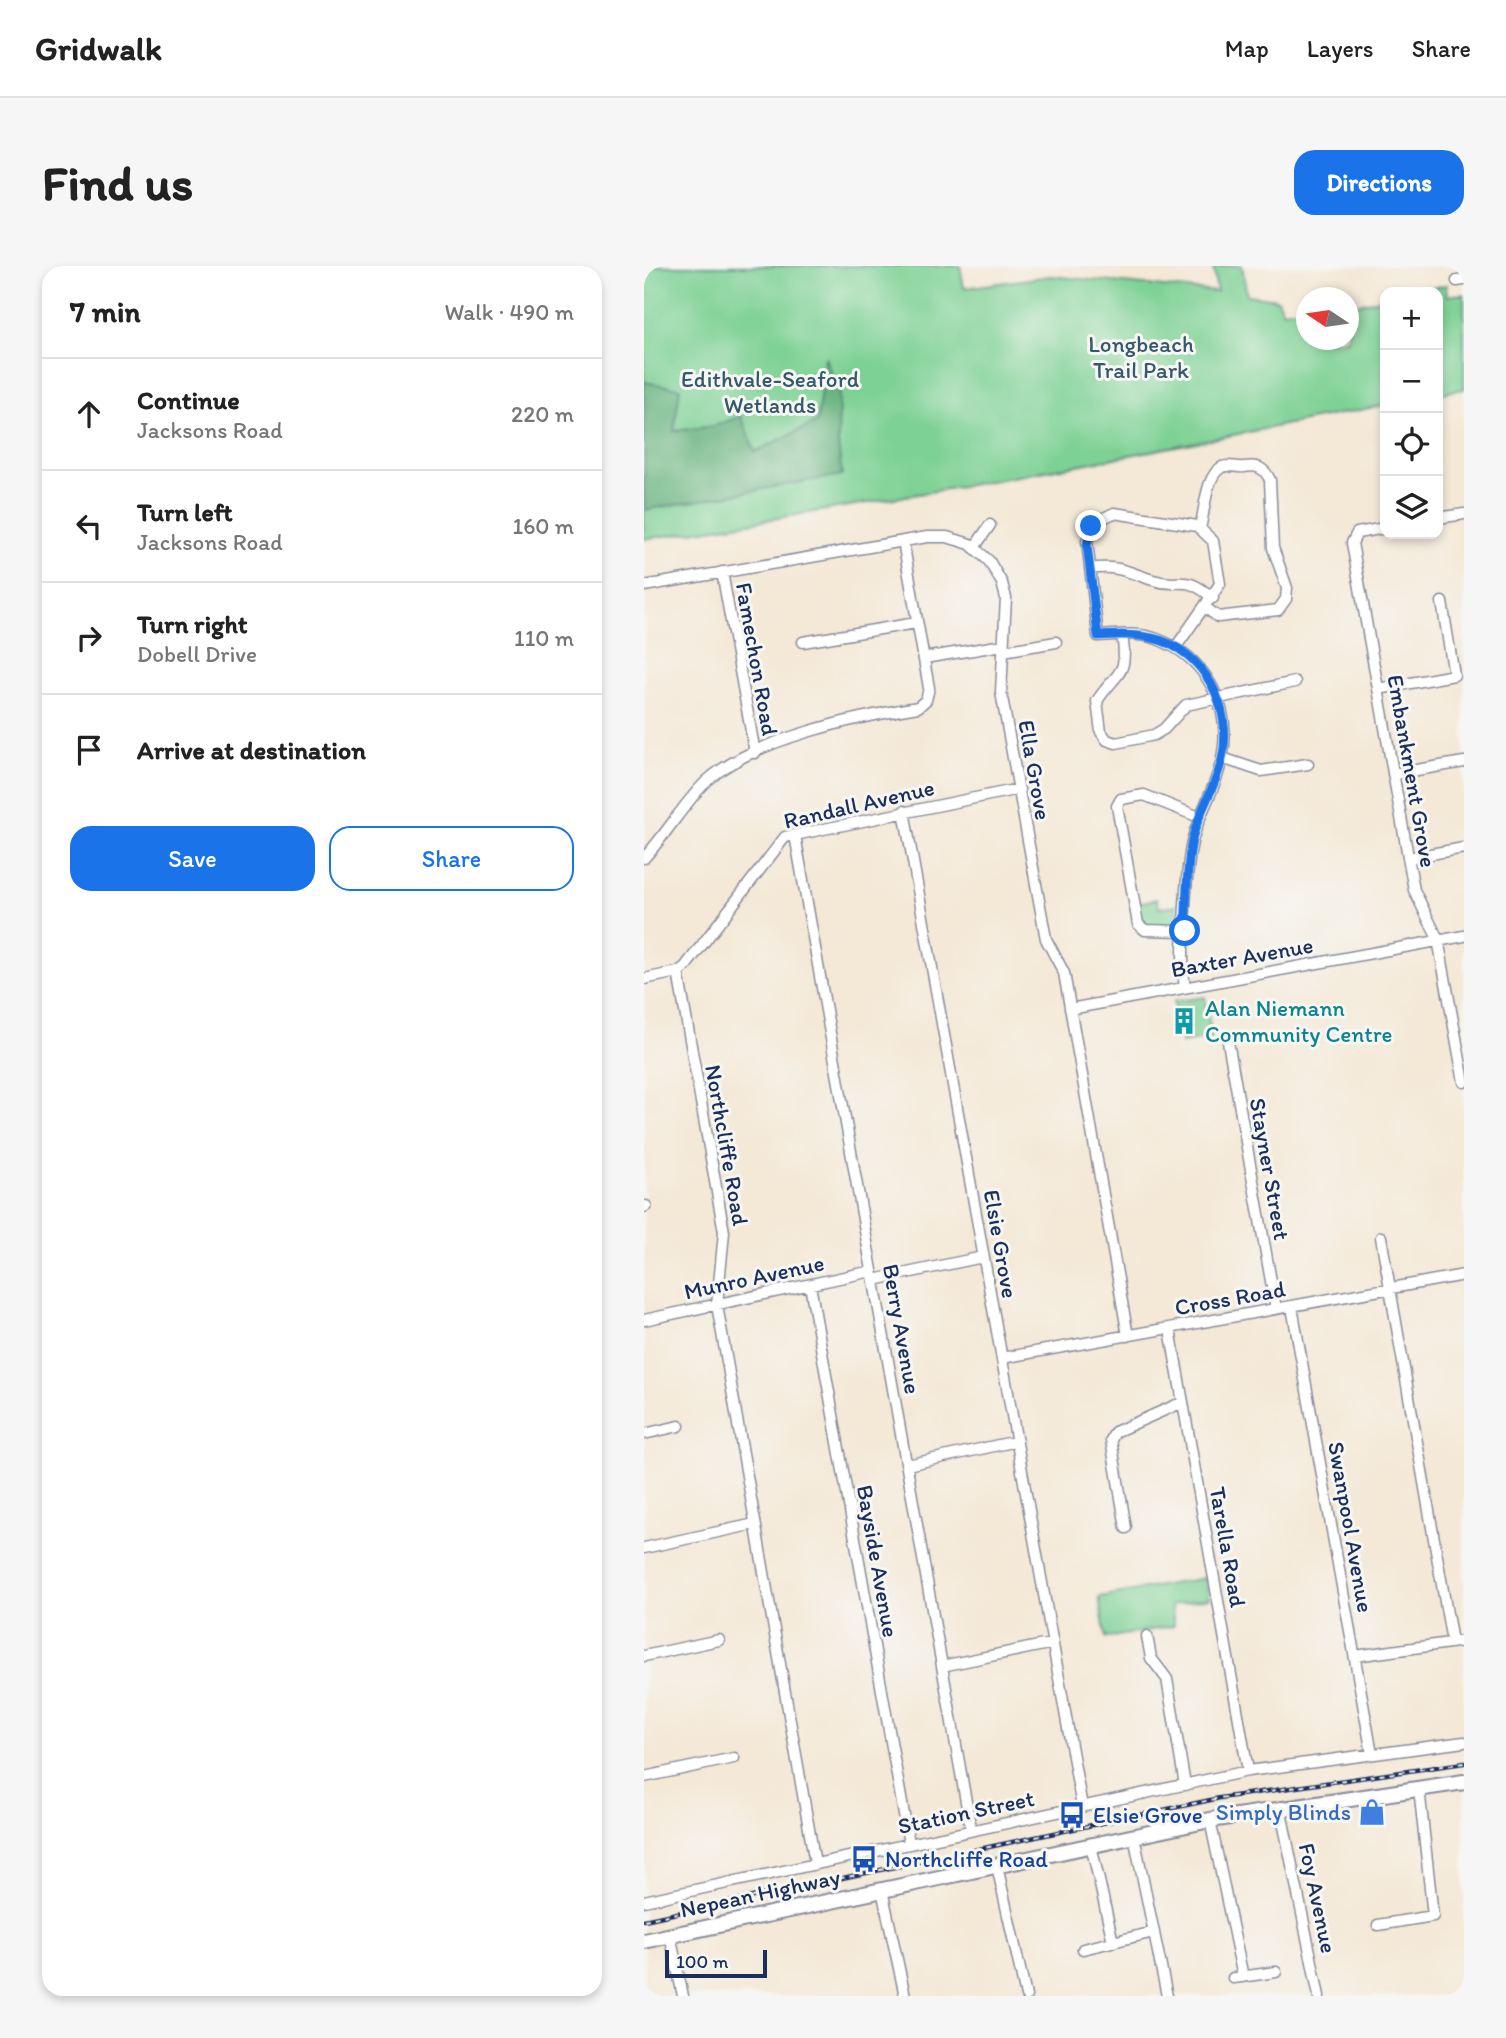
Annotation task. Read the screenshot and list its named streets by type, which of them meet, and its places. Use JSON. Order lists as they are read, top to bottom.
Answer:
{
  "streets": {
    "highway": ["Nepean Highway"],
    "street": [
      "Famechon Road",
      "Ella Grove",
      "Embankment Grove",
      "Randall Avenue",
      "Baxter Avenue",
      "Northcliffe Road",
      "Stayner Street",
      "Elsie Grove",
      "Munro Avenue",
      "Cross Road",
      "Berry Avenue",
      "Swanpool Avenue",
      "Tarella Road",
      "Bayside Avenue",
      "Station Street",
      "Foy Avenue"
    ]
  },
  "crossings": [
    ["Ella Grove", "Randall Avenue"],
    ["Ella Grove", "Baxter Avenue"],
    ["Ella Grove", "Cross Road"],
    ["Embankment Grove", "Baxter Avenue"],
    ["Randall Avenue", "Northcliffe Road"],
    ["Randall Avenue", "Elsie Grove"],
    ["Randall Avenue", "Berry Avenue"],
    ["Northcliffe Road", "Munro Avenue"],
    ["Northcliffe Road", "Station Street"],
    ["Stayner Street", "Cross Road"],
    ["Elsie Grove", "Munro Avenue"],
    ["Elsie Grove", "Cross Road"],
    ["Elsie Grove", "Station Street"],
    ["Munro Avenue", "Berry Avenue"],
    ["Munro Avenue", "Bayside Avenue"],
    ["Cross Road", "Swanpool Avenue"],
    ["Cross Road", "Tarella Road"],
    ["Berry Avenue", "Station Street"],
    ["Swanpool Avenue", "Station Street"],
    ["Tarella Road", "Station Street"],
    ["Bayside Avenue", "Station Street"],
    ["Nepean Highway", "Foy Avenue"]
  ],
  "parks": ["Longbeach Trail Park", "Edithvale-Seaford Wetlands"],
  "places": {
    "building": ["Alan Niemann Community Centre"],
    "shop": ["Simply Blinds"],
    "bus stop": ["Elsie Grove", "Northcliffe Road"]
  },
  "scale_bar": "100 m",
  "north": "left",
  "page": {
    "header": "Gridwalk",
    "nav": ["Map", "Layers", "Share"],
    "buttons": [
      "Directions",
      ["Save", "Share"]
    ],
    "title": "Find us",
    "heading": ["7 min", "Walk · 490 m"],
    "map_buttons": ["+", "−"],
    "list": [
      ["Continue", "Jacksons Road", "220 m"],
      ["Turn left", "Jacksons Road", "160 m"],
      ["Turn right", "Dobell Drive", "110 m"],
      "Arrive at destination"
    ],
    "scale": "100 m"
  }
}
